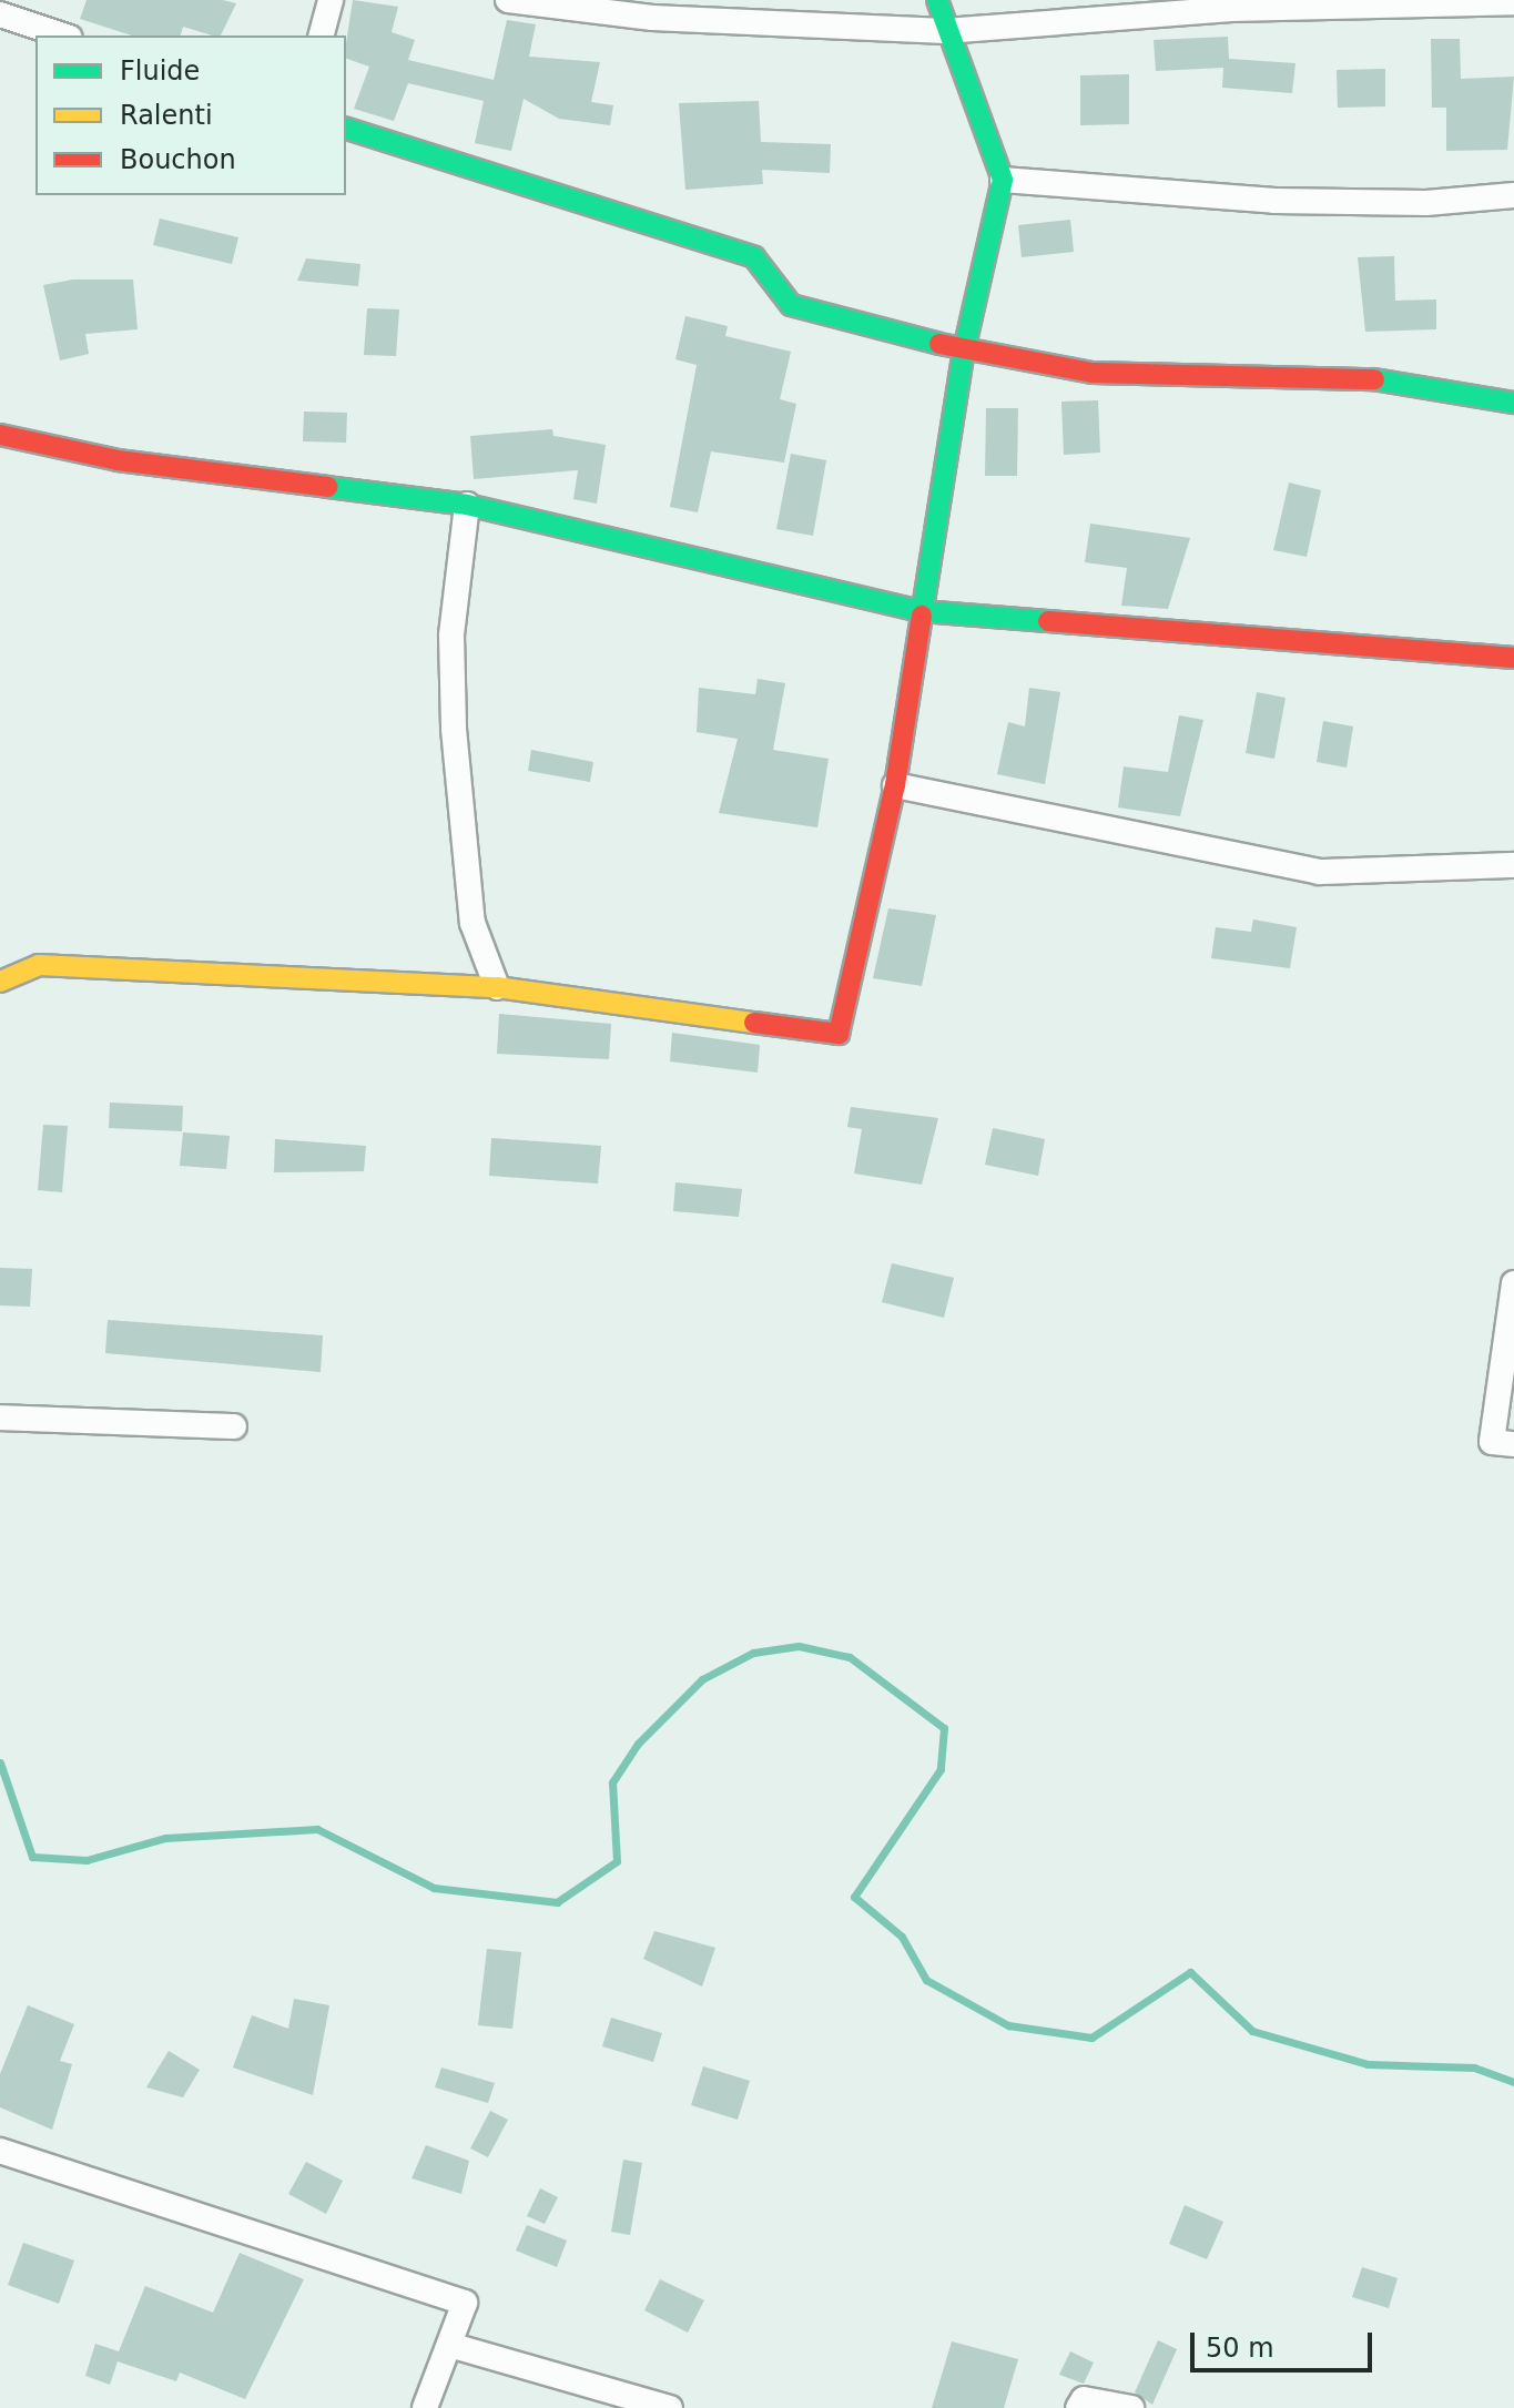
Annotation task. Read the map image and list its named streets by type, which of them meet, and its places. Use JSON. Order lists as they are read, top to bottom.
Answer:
{
  "legend": ["Fluide", "Ralenti", "Bouchon"],
  "scale_bar": "50 m"
}
